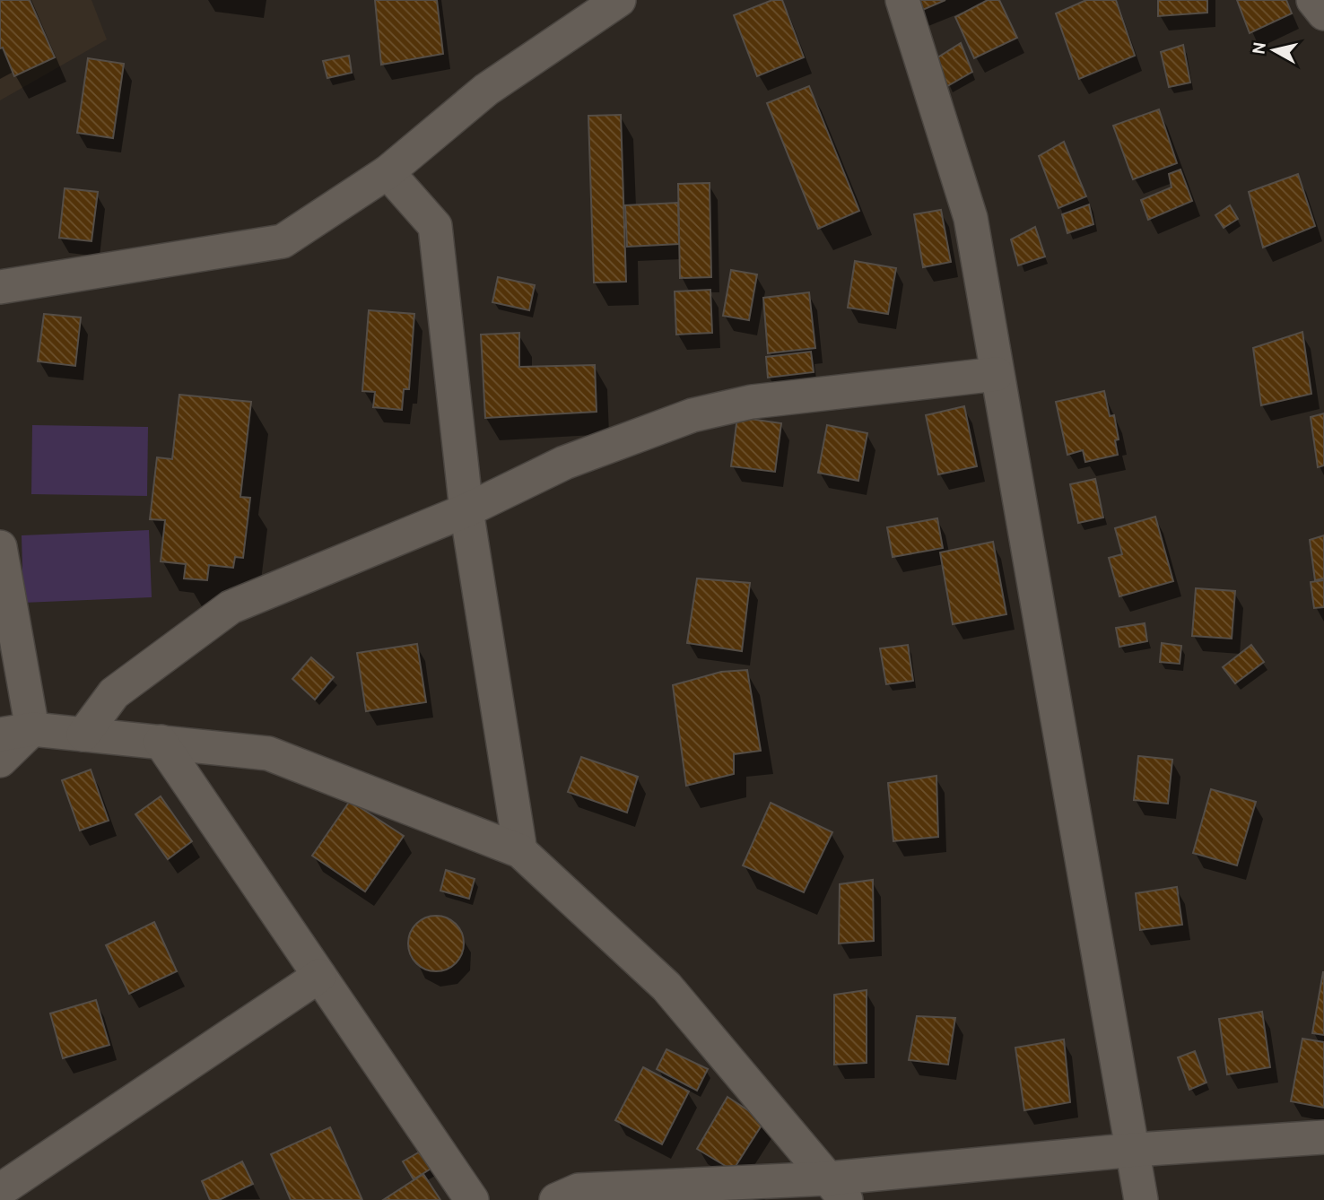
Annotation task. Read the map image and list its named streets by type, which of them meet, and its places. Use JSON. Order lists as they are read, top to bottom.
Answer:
{
  "north": "left"
}
